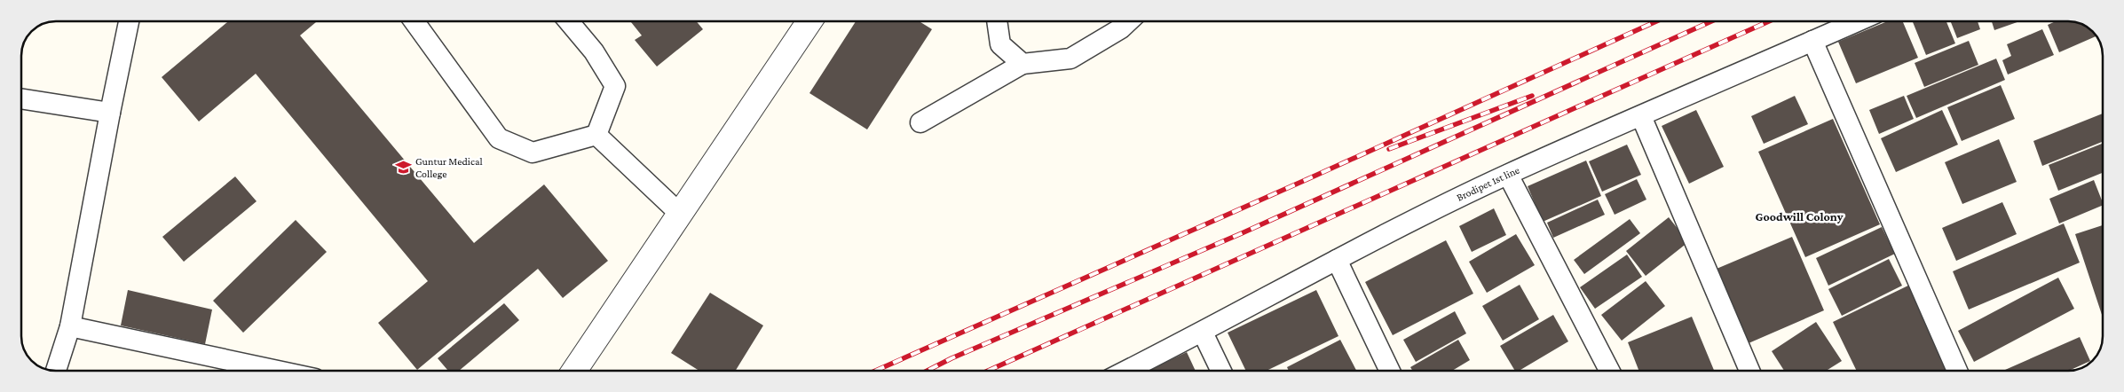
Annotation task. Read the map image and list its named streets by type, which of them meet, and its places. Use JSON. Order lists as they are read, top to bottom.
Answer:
{
  "streets": {
    "street": ["Brodipet 1st line"]
  },
  "districts": ["Goodwill Colony"],
  "places": {
    "school or university": ["Guntur Medical College"]
  }
}
